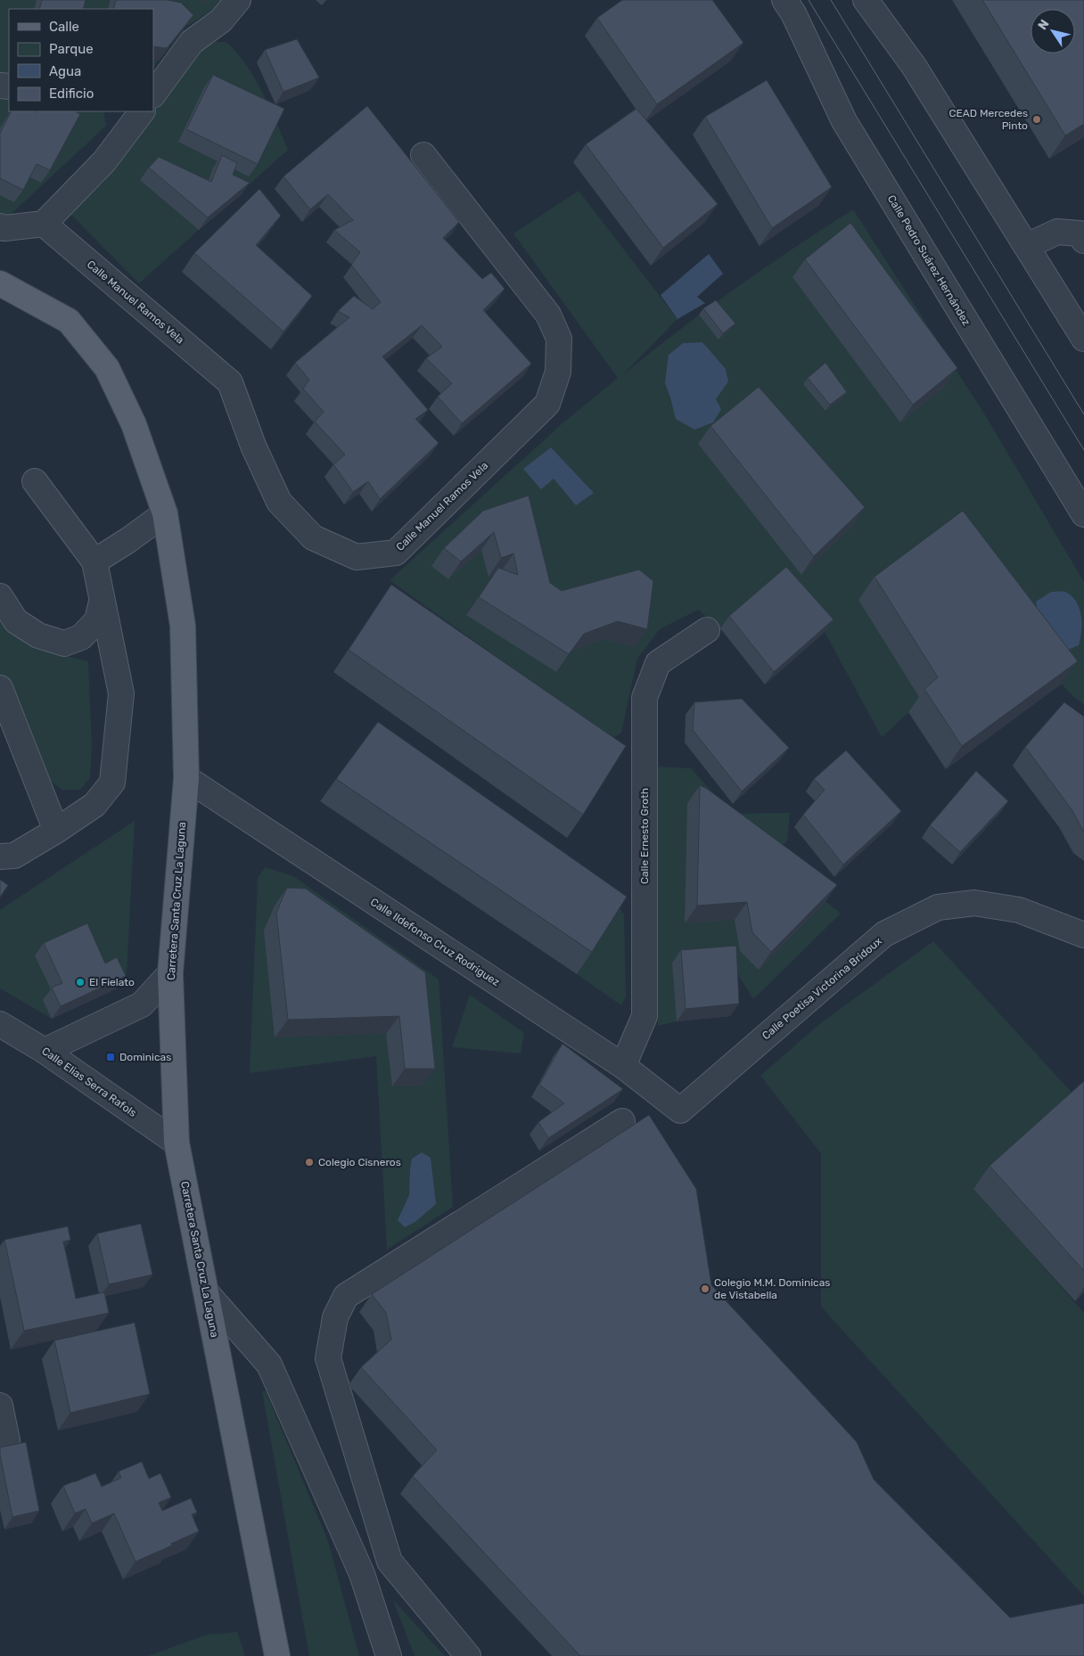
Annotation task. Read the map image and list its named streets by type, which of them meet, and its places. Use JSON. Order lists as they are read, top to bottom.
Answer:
{
  "streets": {
    "main road": ["Carretera Santa Cruz La Laguna"],
    "street": [
      "Calle Pedro Suárez Hernández",
      "Calle Manuel Ramos Vela",
      "Calle Ernesto Groth",
      "Calle Ildefonso Cruz Rodriguez",
      "Calle Poetisa Victorina Bridoux",
      "Calle Elias Serra Rafols"
    ]
  },
  "crossings": [
    ["Calle Ernesto Groth", "Calle Ildefonso Cruz Rodriguez"],
    ["Carretera Santa Cruz La Laguna", "Calle Ildefonso Cruz Rodriguez"],
    ["Carretera Santa Cruz La Laguna", "Calle Elias Serra Rafols"],
    ["Calle Ildefonso Cruz Rodriguez", "Calle Poetisa Victorina Bridoux"]
  ],
  "places": {
    "other": [
      "CEAD Mercedes Pinto",
      "El Fielato",
      "Colegio Cisneros",
      "Colegio M.M. Dominicas de Vistabella"
    ],
    "transit": ["Dominicas"]
  },
  "legend": [
    "Calle",
    "Parque",
    "Agua",
    "Edificio"
  ],
  "north": "top left"
}
